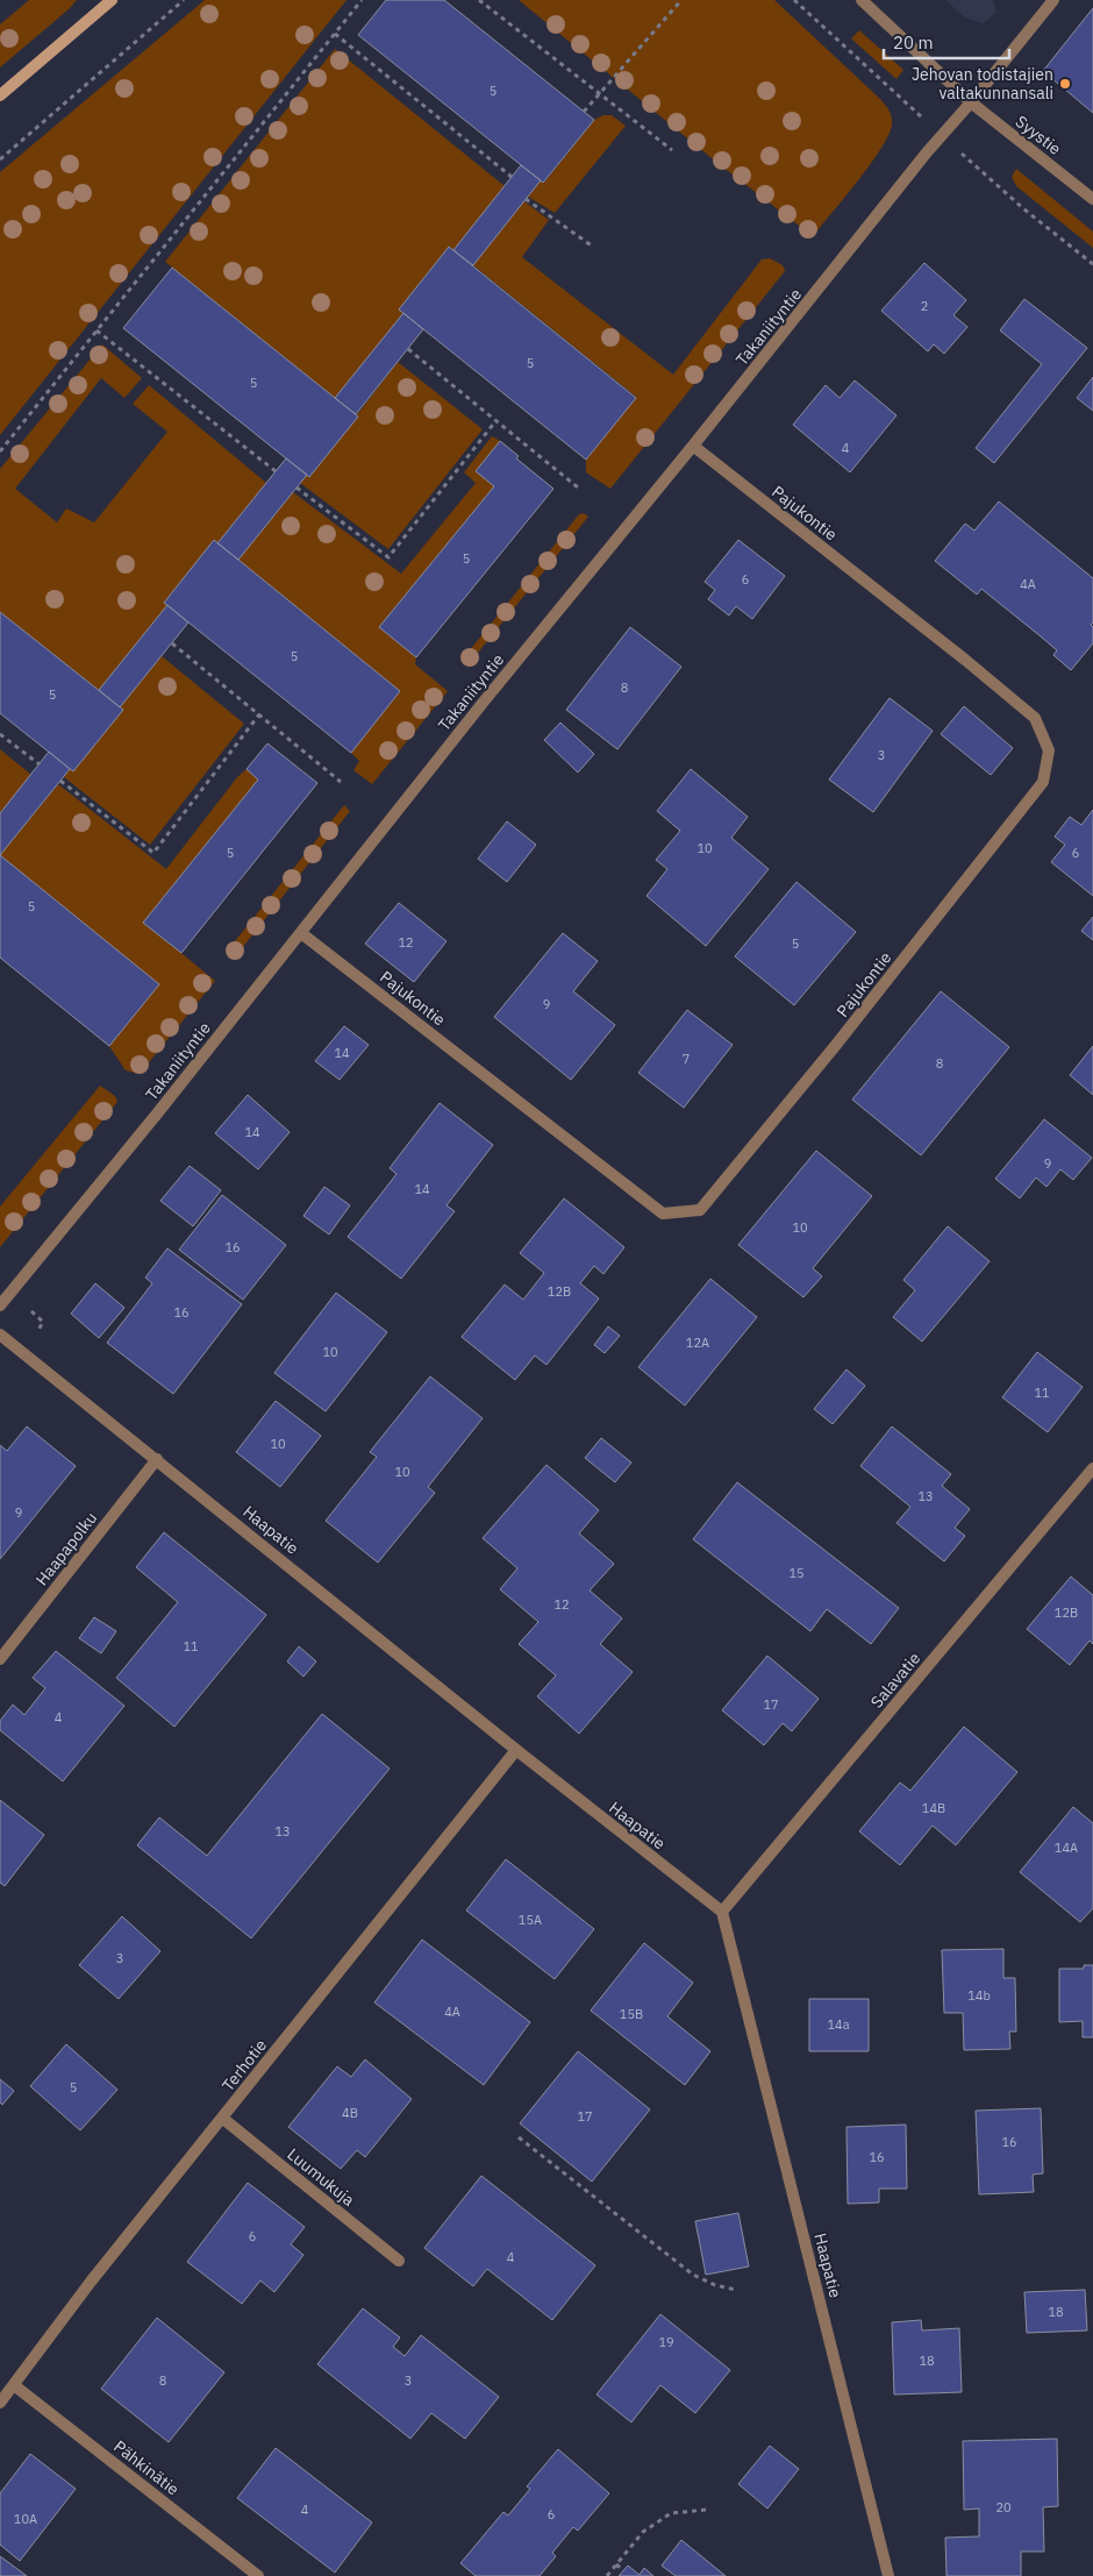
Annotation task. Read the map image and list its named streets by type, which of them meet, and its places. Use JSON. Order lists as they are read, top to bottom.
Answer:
{
  "streets": {
    "street": [
      "Syystie",
      "Takaniityntie",
      "Pajukontie",
      "Haapatie",
      "Haapapolku",
      "Salavatie",
      "Terhotie",
      "Luumukuja",
      "Pähkinätie"
    ]
  },
  "crossings": [
    ["Syystie", "Takaniityntie"],
    ["Takaniityntie", "Pajukontie"],
    ["Haapatie", "Haapapolku"],
    ["Haapatie", "Salavatie"],
    ["Haapatie", "Terhotie"],
    ["Terhotie", "Luumukuja"],
    ["Terhotie", "Pähkinätie"]
  ],
  "places": ["Jehovan todistajien valtakunnansali"],
  "house_numbers": [
    "5",
    "2",
    "5",
    "5",
    "4",
    "5",
    "6",
    "4A",
    "5",
    "8",
    "5",
    "3",
    "10",
    "5",
    "6",
    "5",
    "12",
    "5",
    "9",
    "14",
    "7",
    "8",
    "14",
    "9",
    "14",
    "10",
    "16",
    "12B",
    "16",
    "12A",
    "10",
    "11",
    "10",
    "10",
    "13",
    "9",
    "15",
    "12",
    "12B",
    "11",
    "17",
    "4",
    "14B",
    "13",
    "14A",
    "15A",
    "3",
    "14b",
    "4A",
    "15B",
    "14a",
    "5",
    "4B",
    "17",
    "16",
    "16",
    "6",
    "4",
    "18",
    "19",
    "18",
    "8",
    "3",
    "20",
    "4",
    "6",
    "10A"
  ],
  "scale_bar": "20 m"
}
